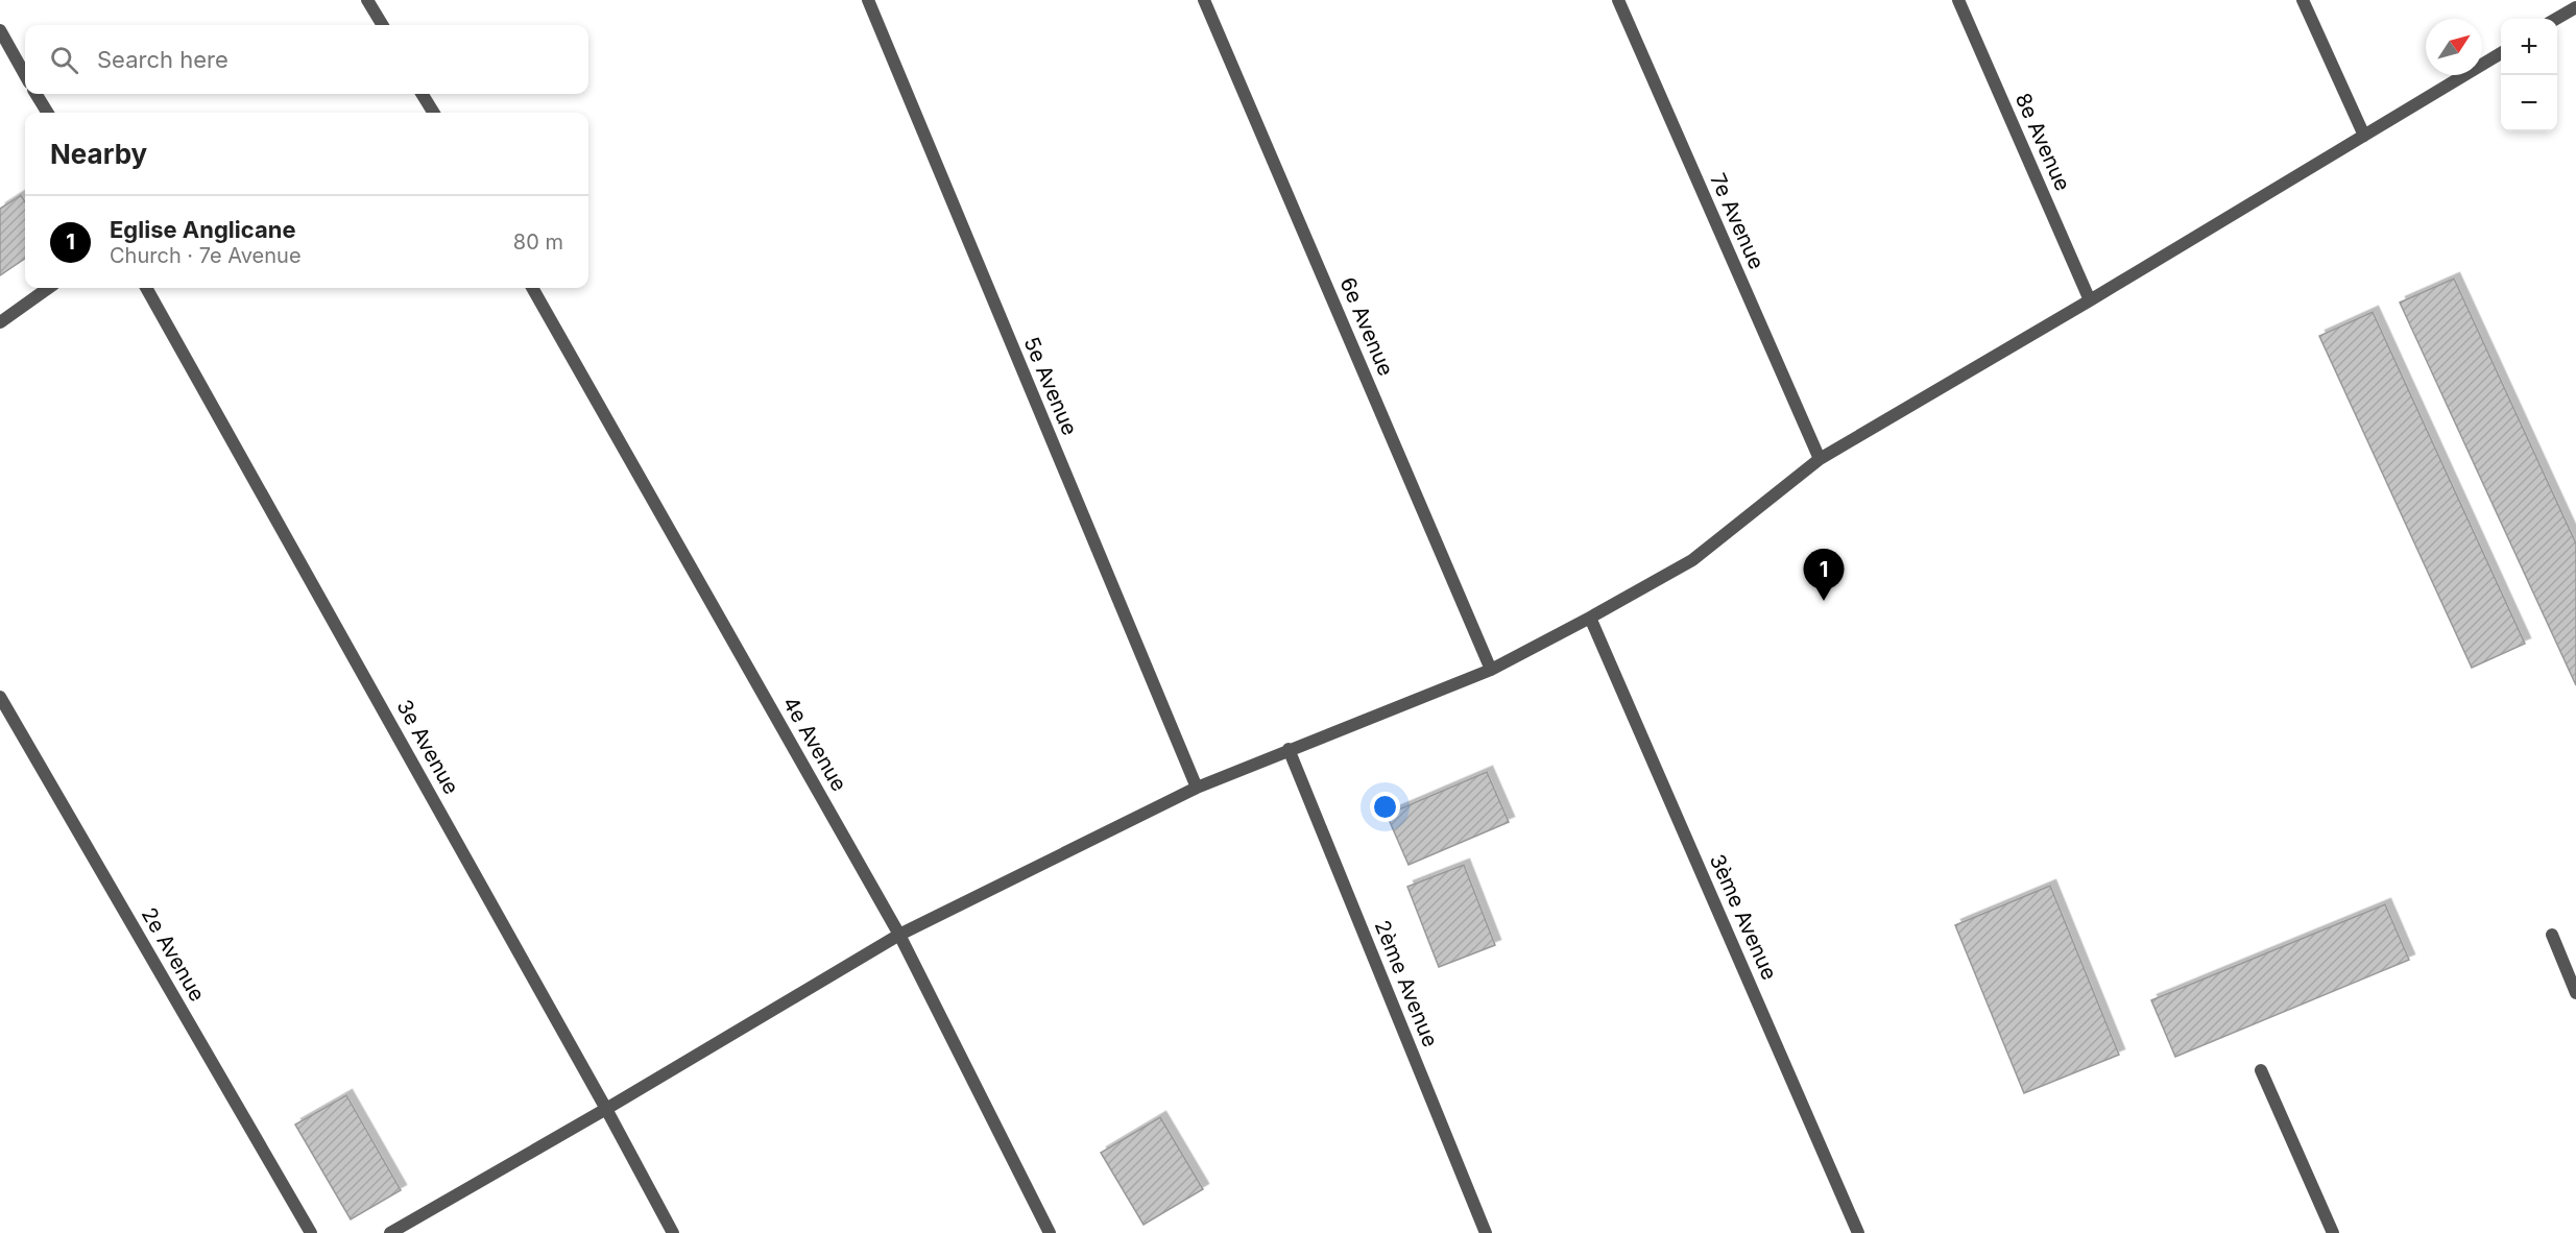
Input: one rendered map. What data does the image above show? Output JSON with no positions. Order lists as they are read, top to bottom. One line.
{"streets":{"street":["8e Avenue","7e Avenue","6e Avenue","5e Avenue","4e Avenue","3e Avenue","3ème Avenue","2e Avenue","2ème Avenue"]},"north":"top right","page":{"map_buttons":["+","−"],"search":"Search here","heading":"Nearby","list":[{"mark":"1","name":"Eglise Anglicane","note":"Church · 7e Avenue","value":"80 m"}],"pins":"1"}}
